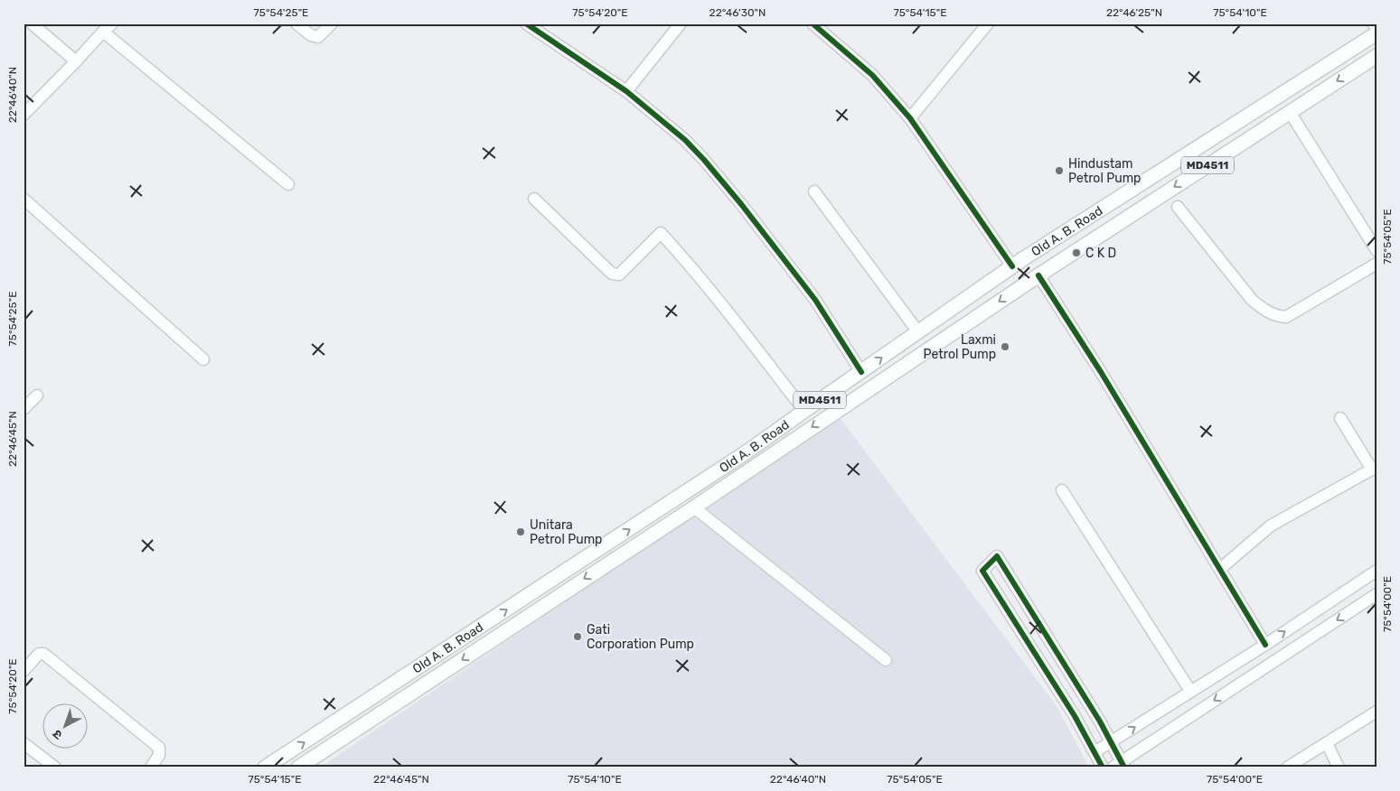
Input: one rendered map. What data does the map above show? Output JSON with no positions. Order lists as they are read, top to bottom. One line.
{"streets":{"main road":["MD4511","Old A. B. Road"]},"places":["Hindustam Petrol Pump","C K D","Laxmi Petrol Pump","Unitara Petrol Pump","Gati Corporation Pump"],"north":"bottom left","coordinates":["75°54'25\"E","75°54'20\"E","22°46'30\"N","75°54'15\"E","22°46'25\"N","75°54'10\"E","22°46'40\"N","75°54'05\"E","22°46'45\"N","75°54'00\"E"]}
